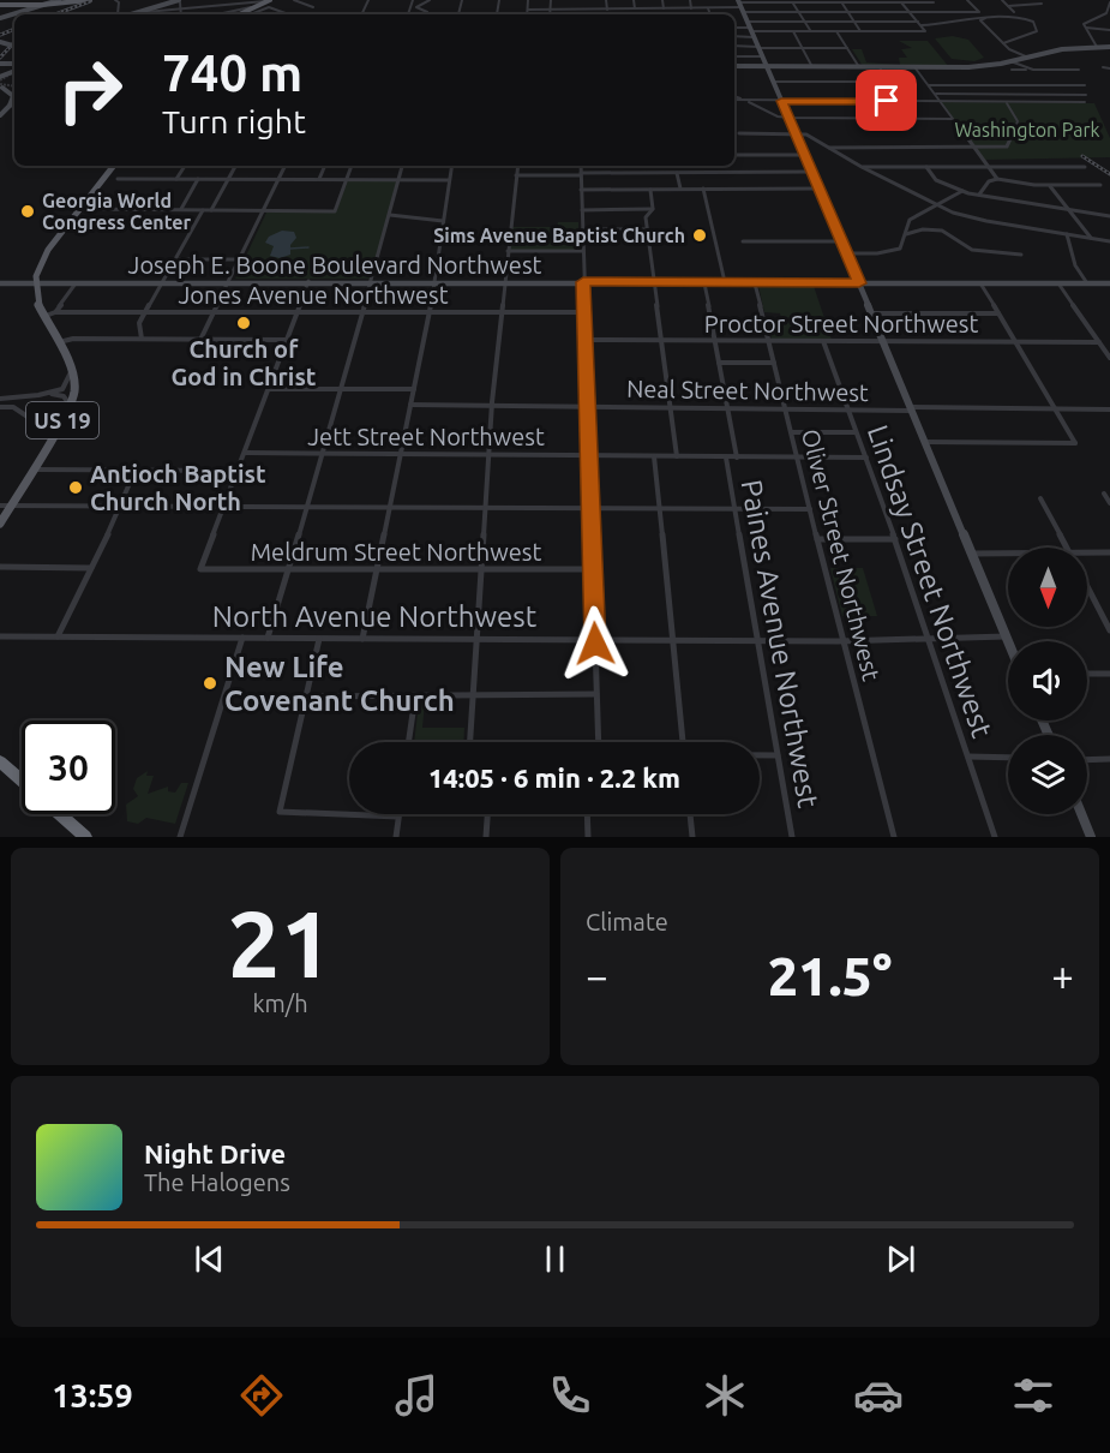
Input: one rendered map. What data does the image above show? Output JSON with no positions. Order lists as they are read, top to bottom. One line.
{"streets":{"main road":["Joseph E. Boone Boulevard Northwest","US 19"],"street":["Jones Avenue Northwest","Proctor Street Northwest","Neal Street Northwest","Jett Street Northwest","Meldrum Street Northwest","Oliver Street Northwest","Lindsay Street Northwest","North Avenue Northwest","Paines Avenue Northwest"]},"crossings":[["Joseph E. Boone Boulevard Northwest","US 19"],["Joseph E. Boone Boulevard Northwest","Oliver Street Northwest"],["Joseph E. Boone Boulevard Northwest","Paines Avenue Northwest"],["Jones Avenue Northwest","US 19"],["Proctor Street Northwest","Oliver Street Northwest"],["Proctor Street Northwest","Lindsay Street Northwest"],["Proctor Street Northwest","Paines Avenue Northwest"],["Neal Street Northwest","Oliver Street Northwest"],["Neal Street Northwest","Lindsay Street Northwest"],["Neal Street Northwest","Paines Avenue Northwest"],["Jett Street Northwest","Oliver Street Northwest"],["Jett Street Northwest","Lindsay Street Northwest"],["Jett Street Northwest","Paines Avenue Northwest"],["Oliver Street Northwest","North Avenue Northwest"],["Lindsay Street Northwest","North Avenue Northwest"],["North Avenue Northwest","Paines Avenue Northwest"]],"parks":["Washington Park"],"places":["Georgia World Congress Center","Sims Avenue Baptist Church","Church of God in Christ","Antioch Baptist Church North","New Life Covenant Church"],"north":"bottom","page":{"turn":["740 m","Turn right"],"limit":"30","trip":"14:05 · 6 min · 2.2 km","tile":[["21","km/h"],"Climate"],"heat":["−","21.5°","+"],"song":["Night Drive","The Halogens"],"tabs":"13:59"}}
